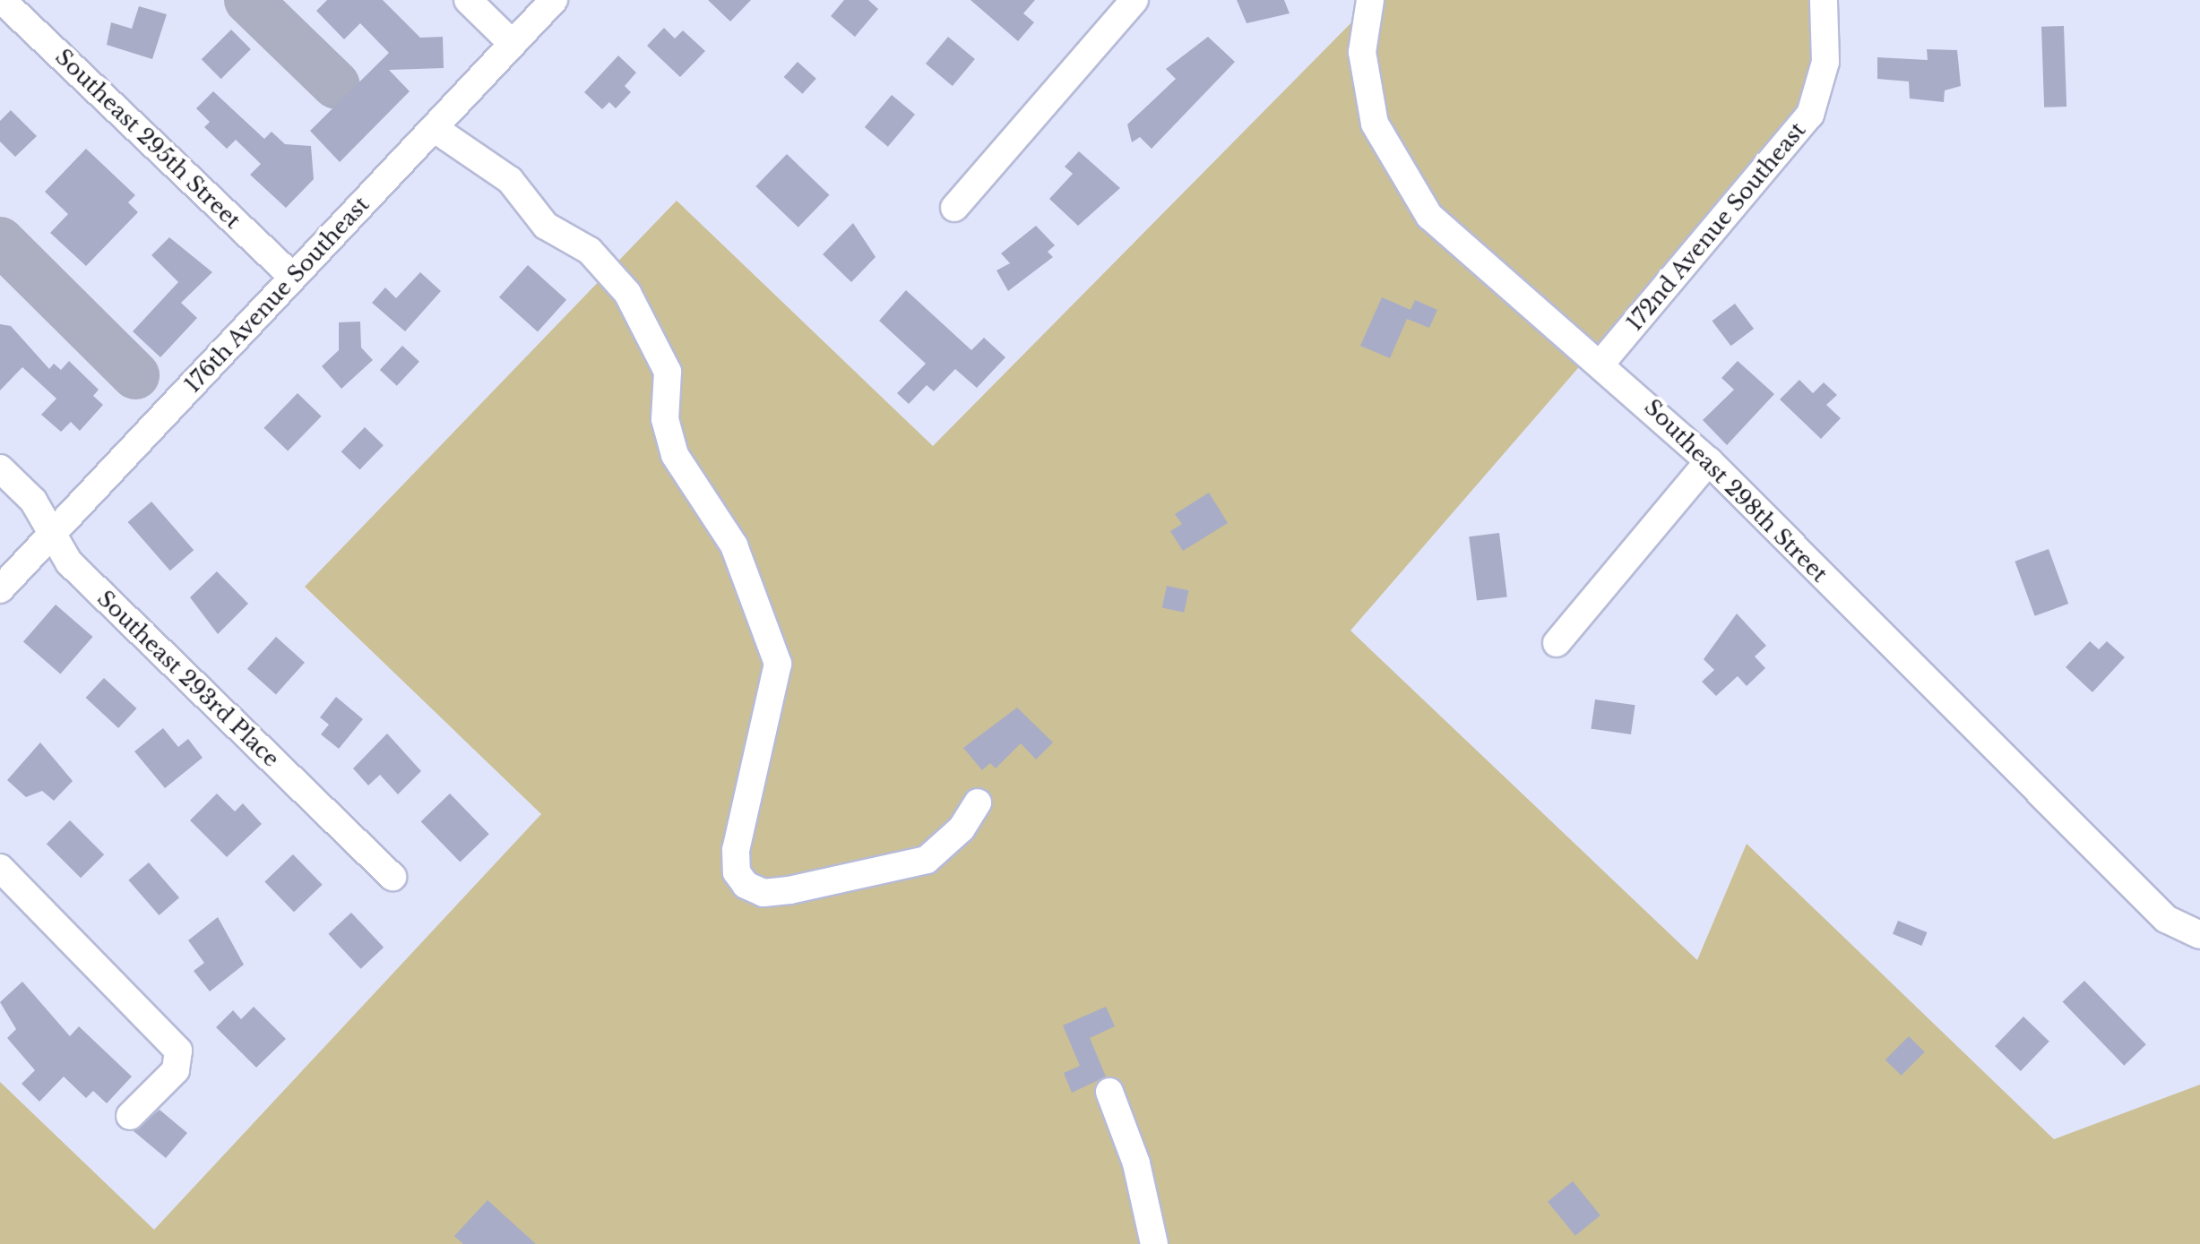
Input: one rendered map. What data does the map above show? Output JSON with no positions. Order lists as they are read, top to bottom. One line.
{"streets":{"street":["Southeast 295th Street","172nd Avenue Southeast","176th Avenue Southeast","Southeast 298th Street","Southeast 293rd Place"]},"crossings":[["Southeast 295th Street","176th Avenue Southeast"],["172nd Avenue Southeast","Southeast 298th Street"],["176th Avenue Southeast","Southeast 293rd Place"]]}
